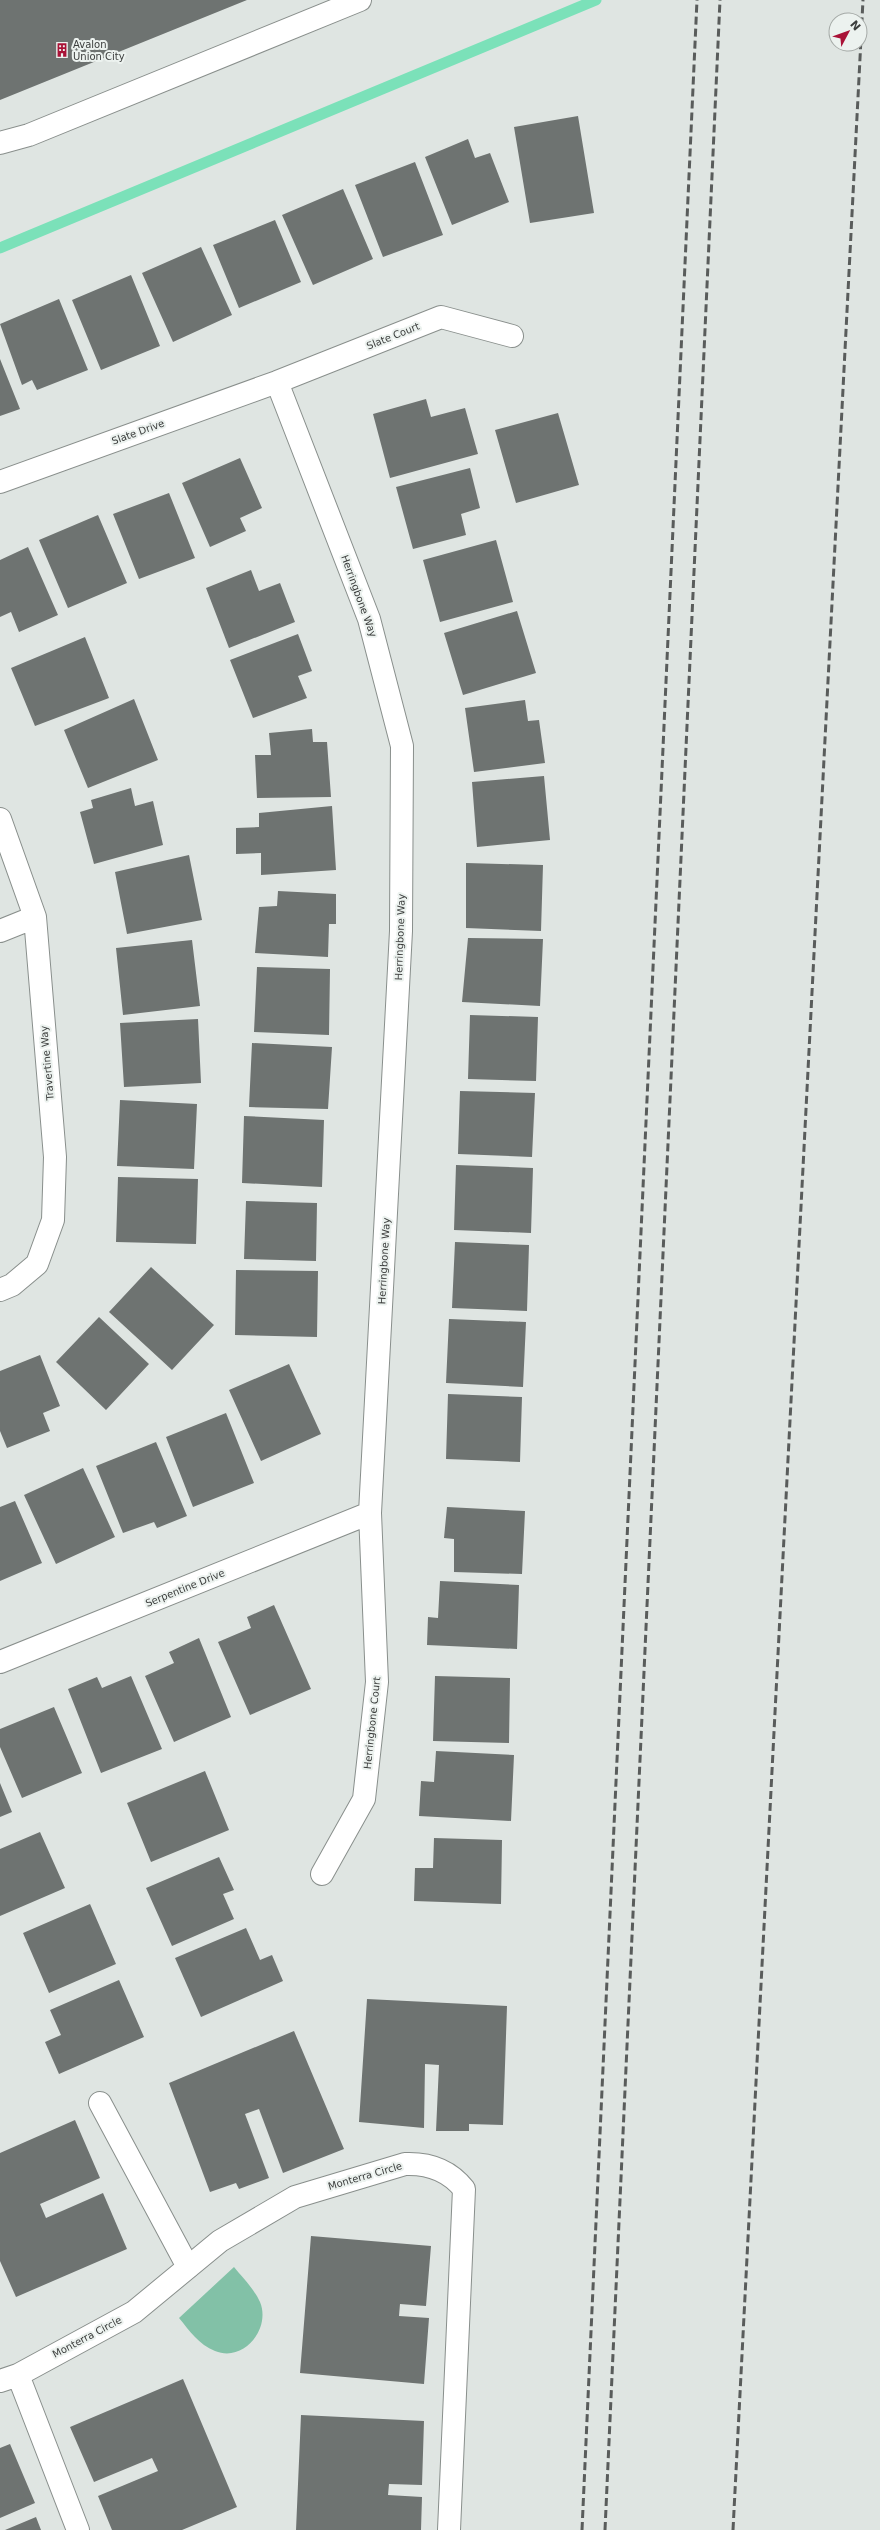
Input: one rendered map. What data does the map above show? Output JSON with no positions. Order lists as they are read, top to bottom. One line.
{"streets":{"street":["Slate Court","Slate Drive","Herringbone Way","Travertine Way","Serpentine Drive","Herringbone Court","Monterra Circle"]},"crossings":[["Slate Court","Slate Drive"],["Slate Court","Herringbone Way"],["Slate Drive","Herringbone Way"],["Herringbone Way","Serpentine Drive"],["Herringbone Way","Herringbone Court"],["Serpentine Drive","Herringbone Court"]],"places":{"building":["Avalon Union City"]},"north":"top right"}
